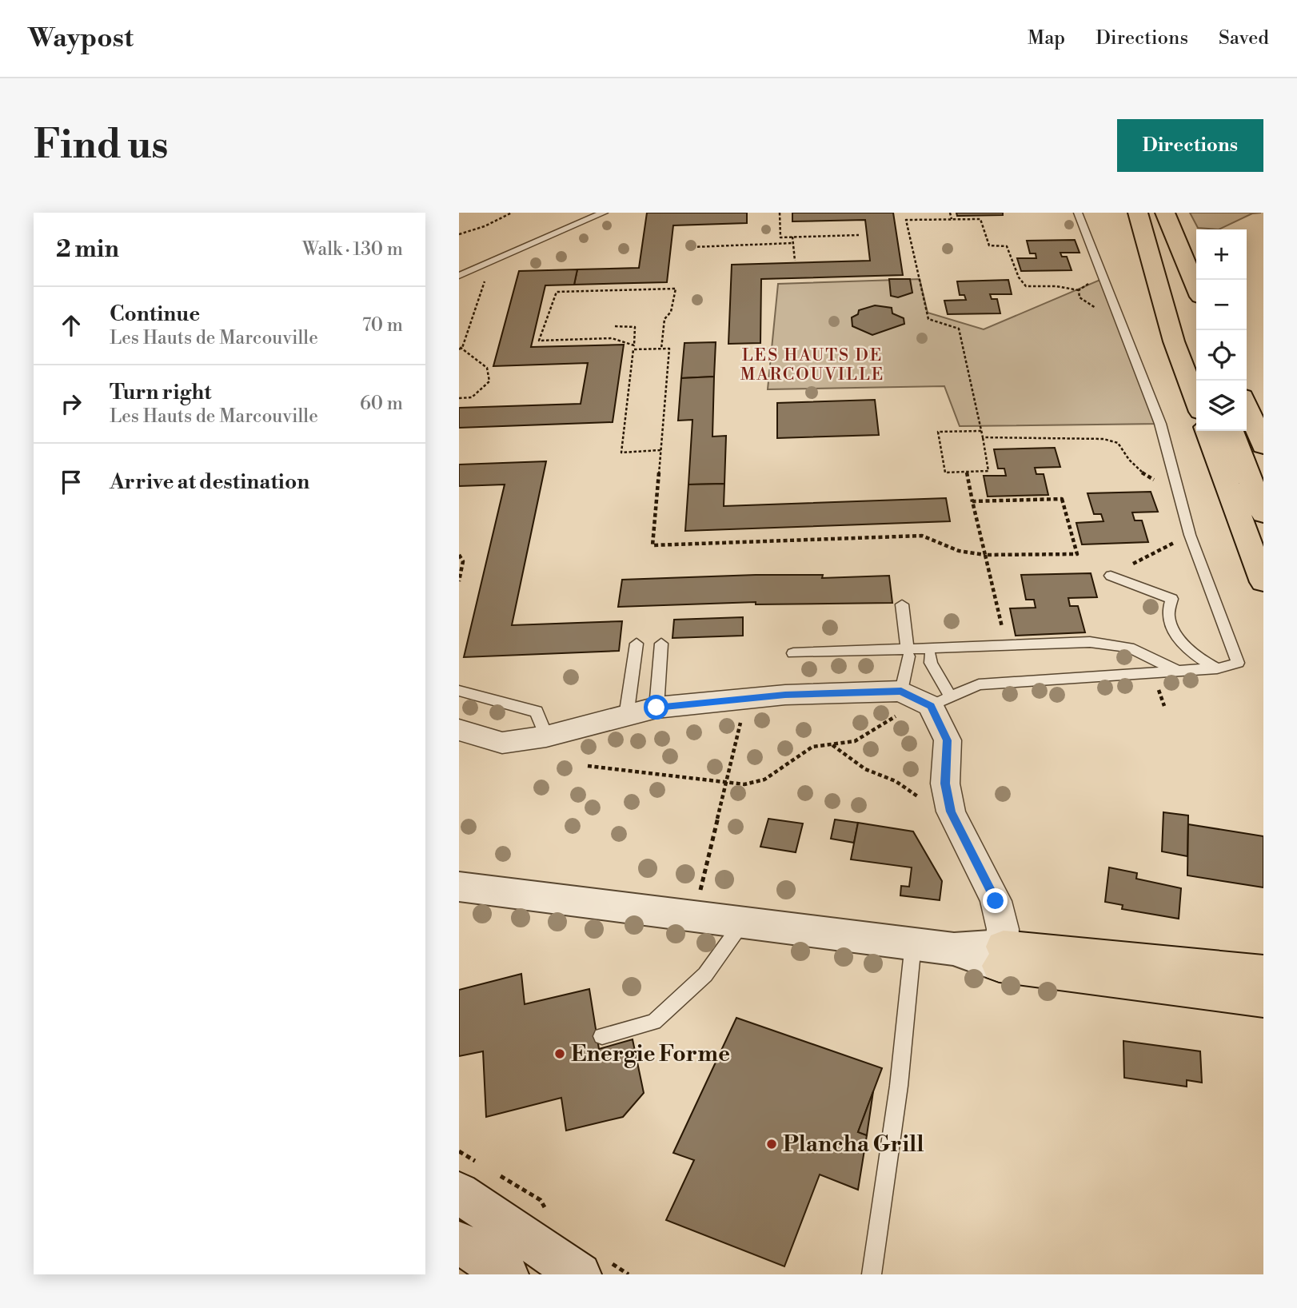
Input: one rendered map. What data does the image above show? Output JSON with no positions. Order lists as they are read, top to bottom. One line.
{"districts":["LES HAUTS DE MARCOUVILLE"],"places":["Energie Forme","Plancha Grill"],"page":{"header":"Waypost","nav":["Map","Directions","Saved"],"buttons":"Directions","title":"Find us","heading":["2 min","Walk · 130 m"],"map_buttons":["+","−"],"list":[["Continue","Les Hauts de Marcouville","70 m"],["Turn right","Les Hauts de Marcouville","60 m"],"Arrive at destination"]}}
